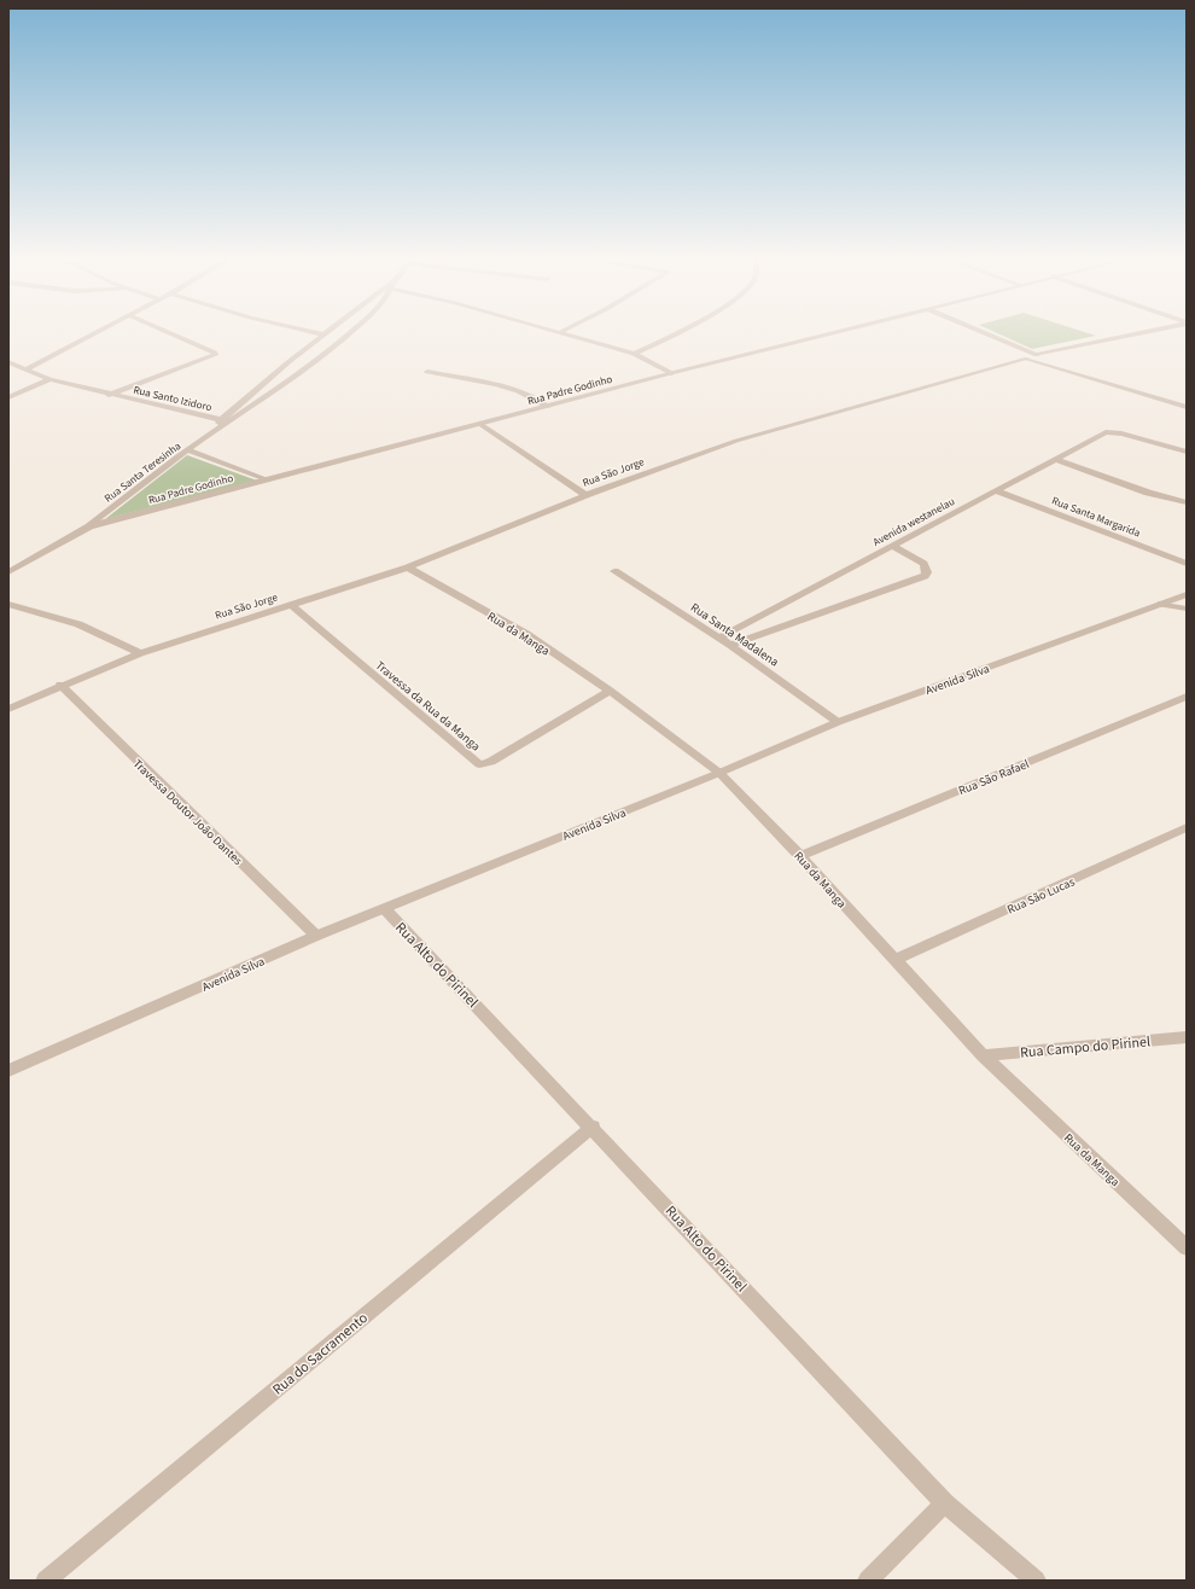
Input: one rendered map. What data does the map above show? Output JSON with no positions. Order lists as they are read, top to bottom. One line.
{"streets":{"street":["Rua Padre Godinho","Rua Santo Izidoro","Rua Santa Teresinha","Rua São Jorge","Rua Santa Margarida","Avenida westanelau","Rua da Manga","Rua Santa Madalena","Avenida Silva","Travessa da Rua da Manga","Rua São Rafael","Travessa Doutor João Dantes","Rua São Lucas","Rua Alto do Pirinel","Rua Campo do Pirinel","Rua do Sacramento"]},"crossings":[["Rua Padre Godinho","Rua Santa Teresinha"],["Rua Santo Izidoro","Rua Santa Teresinha"],["Rua São Jorge","Rua da Manga"],["Rua São Jorge","Travessa da Rua da Manga"],["Rua São Jorge","Travessa Doutor João Dantes"],["Rua Santa Margarida","Avenida westanelau"],["Avenida westanelau","Rua Santa Madalena"],["Rua da Manga","Avenida Silva"],["Rua da Manga","Travessa da Rua da Manga"],["Rua da Manga","Rua São Rafael"],["Rua da Manga","Rua São Lucas"],["Rua da Manga","Rua Campo do Pirinel"],["Rua Santa Madalena","Avenida Silva"],["Avenida Silva","Travessa Doutor João Dantes"],["Avenida Silva","Rua Alto do Pirinel"],["Rua Alto do Pirinel","Rua do Sacramento"]]}
